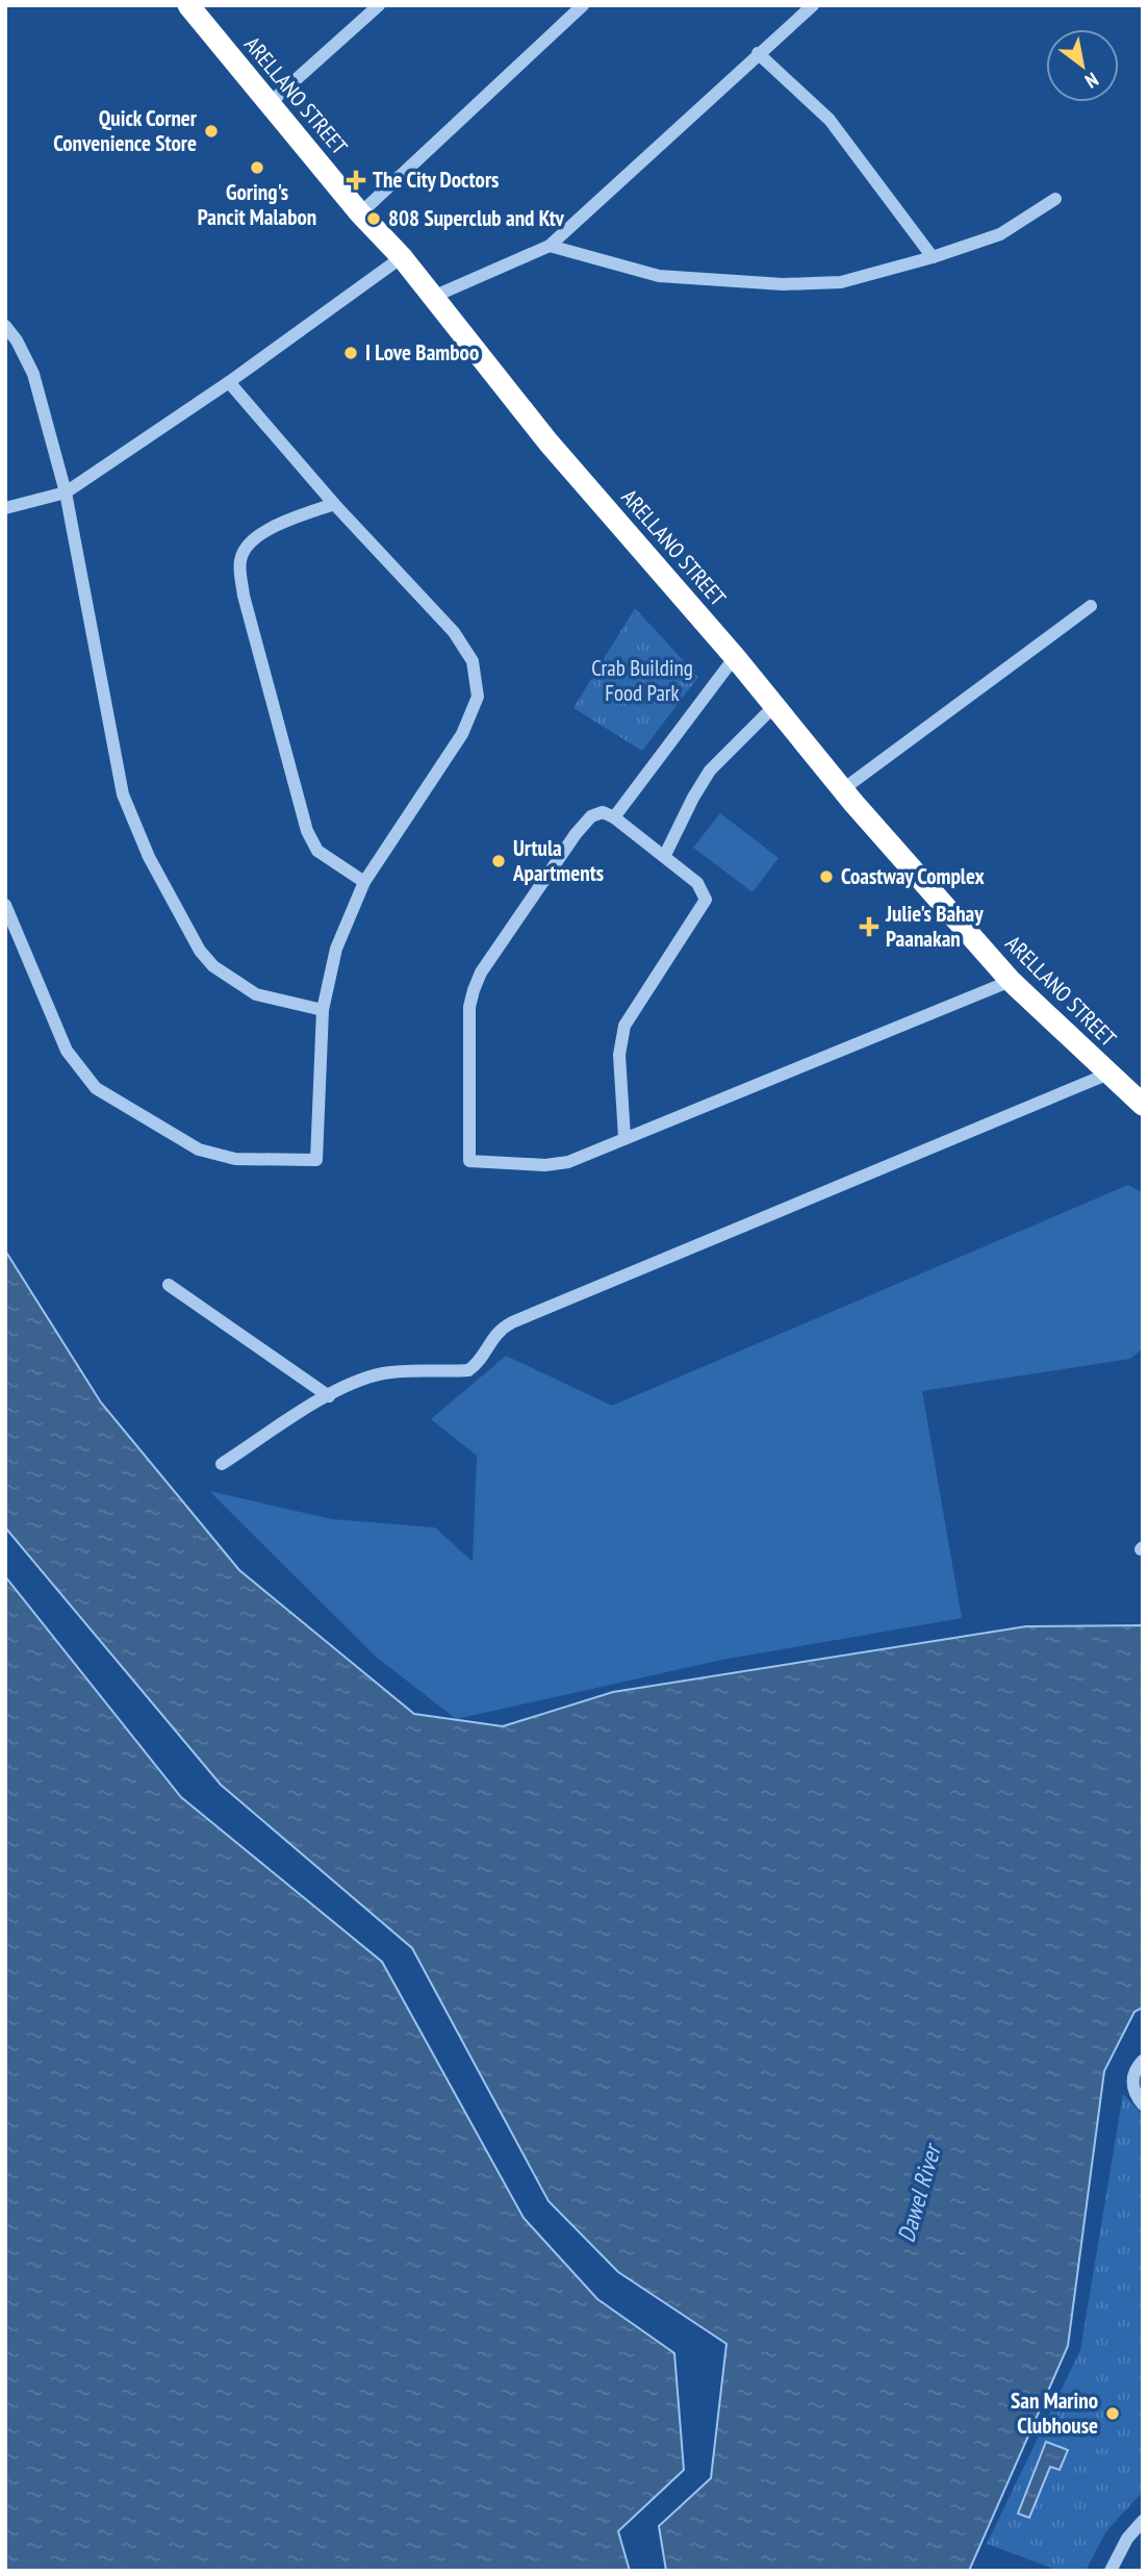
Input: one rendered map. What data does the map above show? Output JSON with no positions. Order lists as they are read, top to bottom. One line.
{"streets":{"highway":["ARELLANO STREET"]},"water":["Dawel River"],"parks":["Crab Building Food Park"],"places":{"other":["Quick Corner Convenience Store","Goring's Pancit Malabon","808 Superclub and Ktv","I Love Bamboo","Urtula Apartments","Coastway Complex","San Marino Clubhouse"],"health":["The City Doctors","Julie's Bahay Paanakan"]},"north":"bottom right"}
